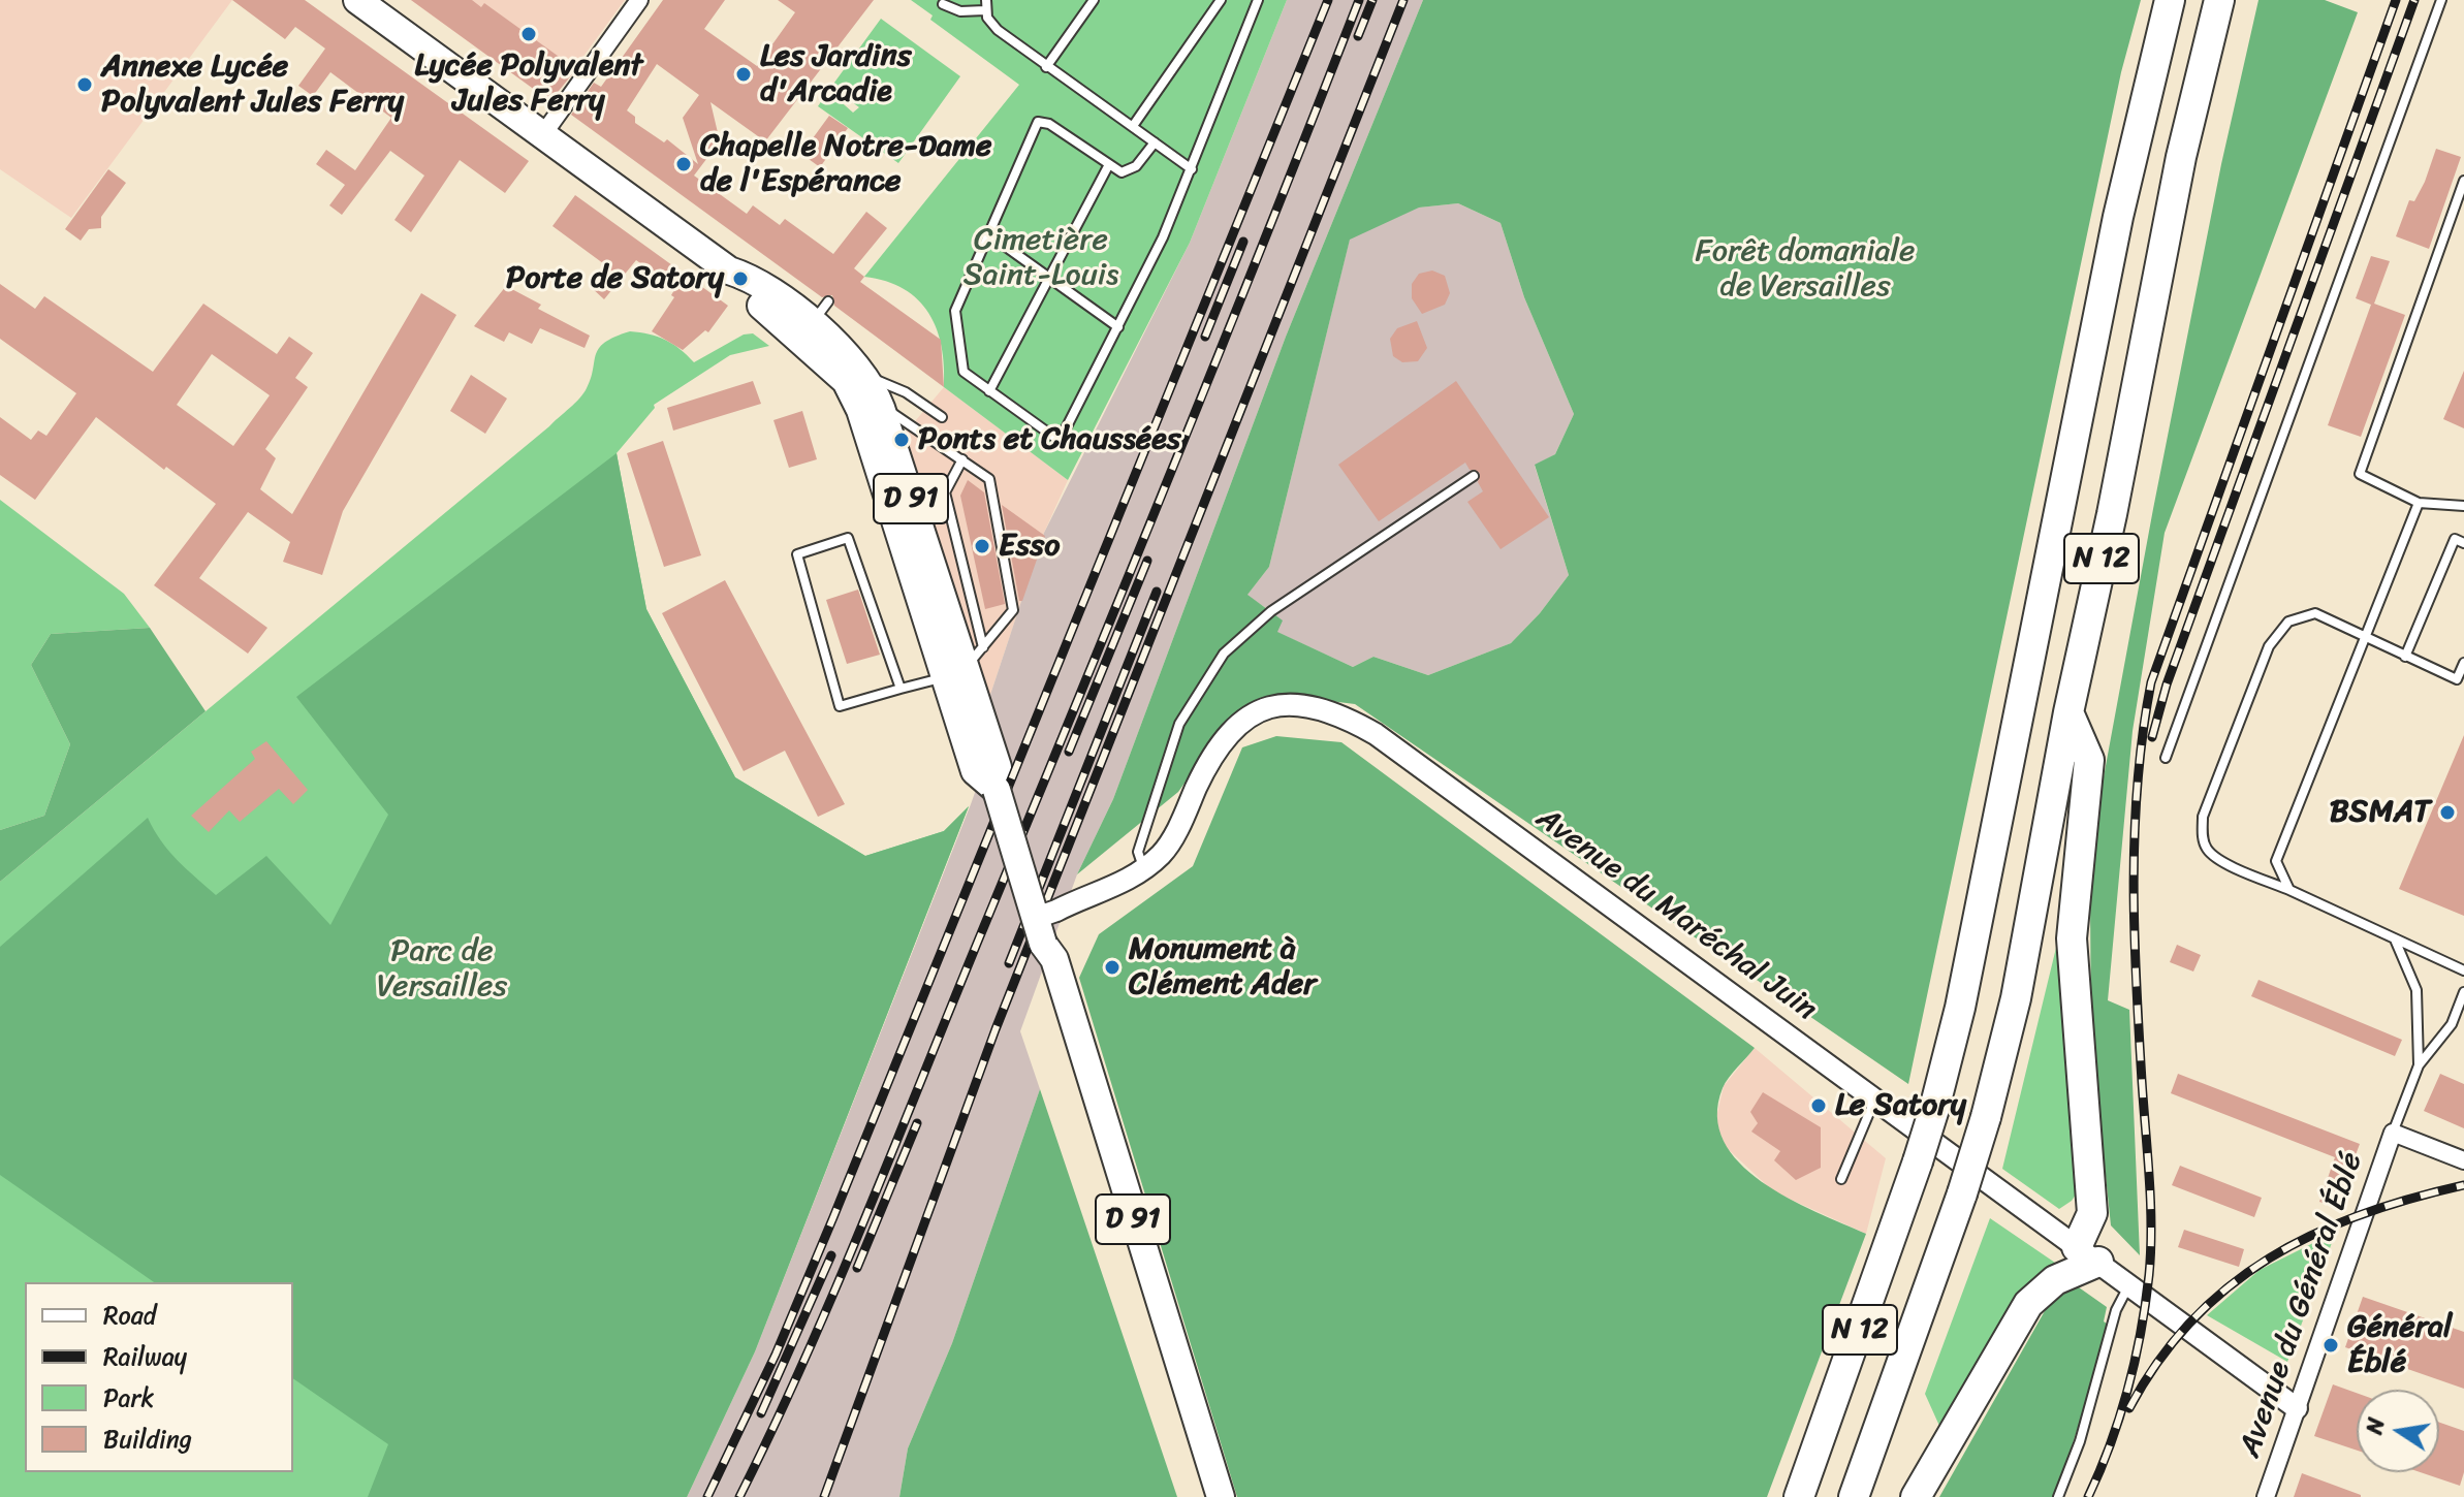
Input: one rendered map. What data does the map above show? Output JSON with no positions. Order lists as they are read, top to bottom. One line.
{"streets":{"highway":["N 12"],"main road":["D 91"],"street":["Avenue du Maréchal Juin","Avenue du Général Éblé"]},"crossings":[["D 91","Avenue du Maréchal Juin"],["Avenue du Maréchal Juin","Avenue du Général Éblé"]],"parks":["Cimetière Saint-Louis","Forêt domaniale de Versailles","Parc de Versailles"],"places":["Lycée Polyvalent Jules Ferry","Les Jardins d'Arcadie","Annexe Lycée Polyvalent Jules Ferry","Chapelle Notre-Dame de l'Espérance","Porte de Satory","Ponts et Chaussées","Esso","BSMAT","Monument à Clément Ader","Le Satory","Général Éblé"],"legend":["Road","Railway","Park","Building"],"north":"left"}
